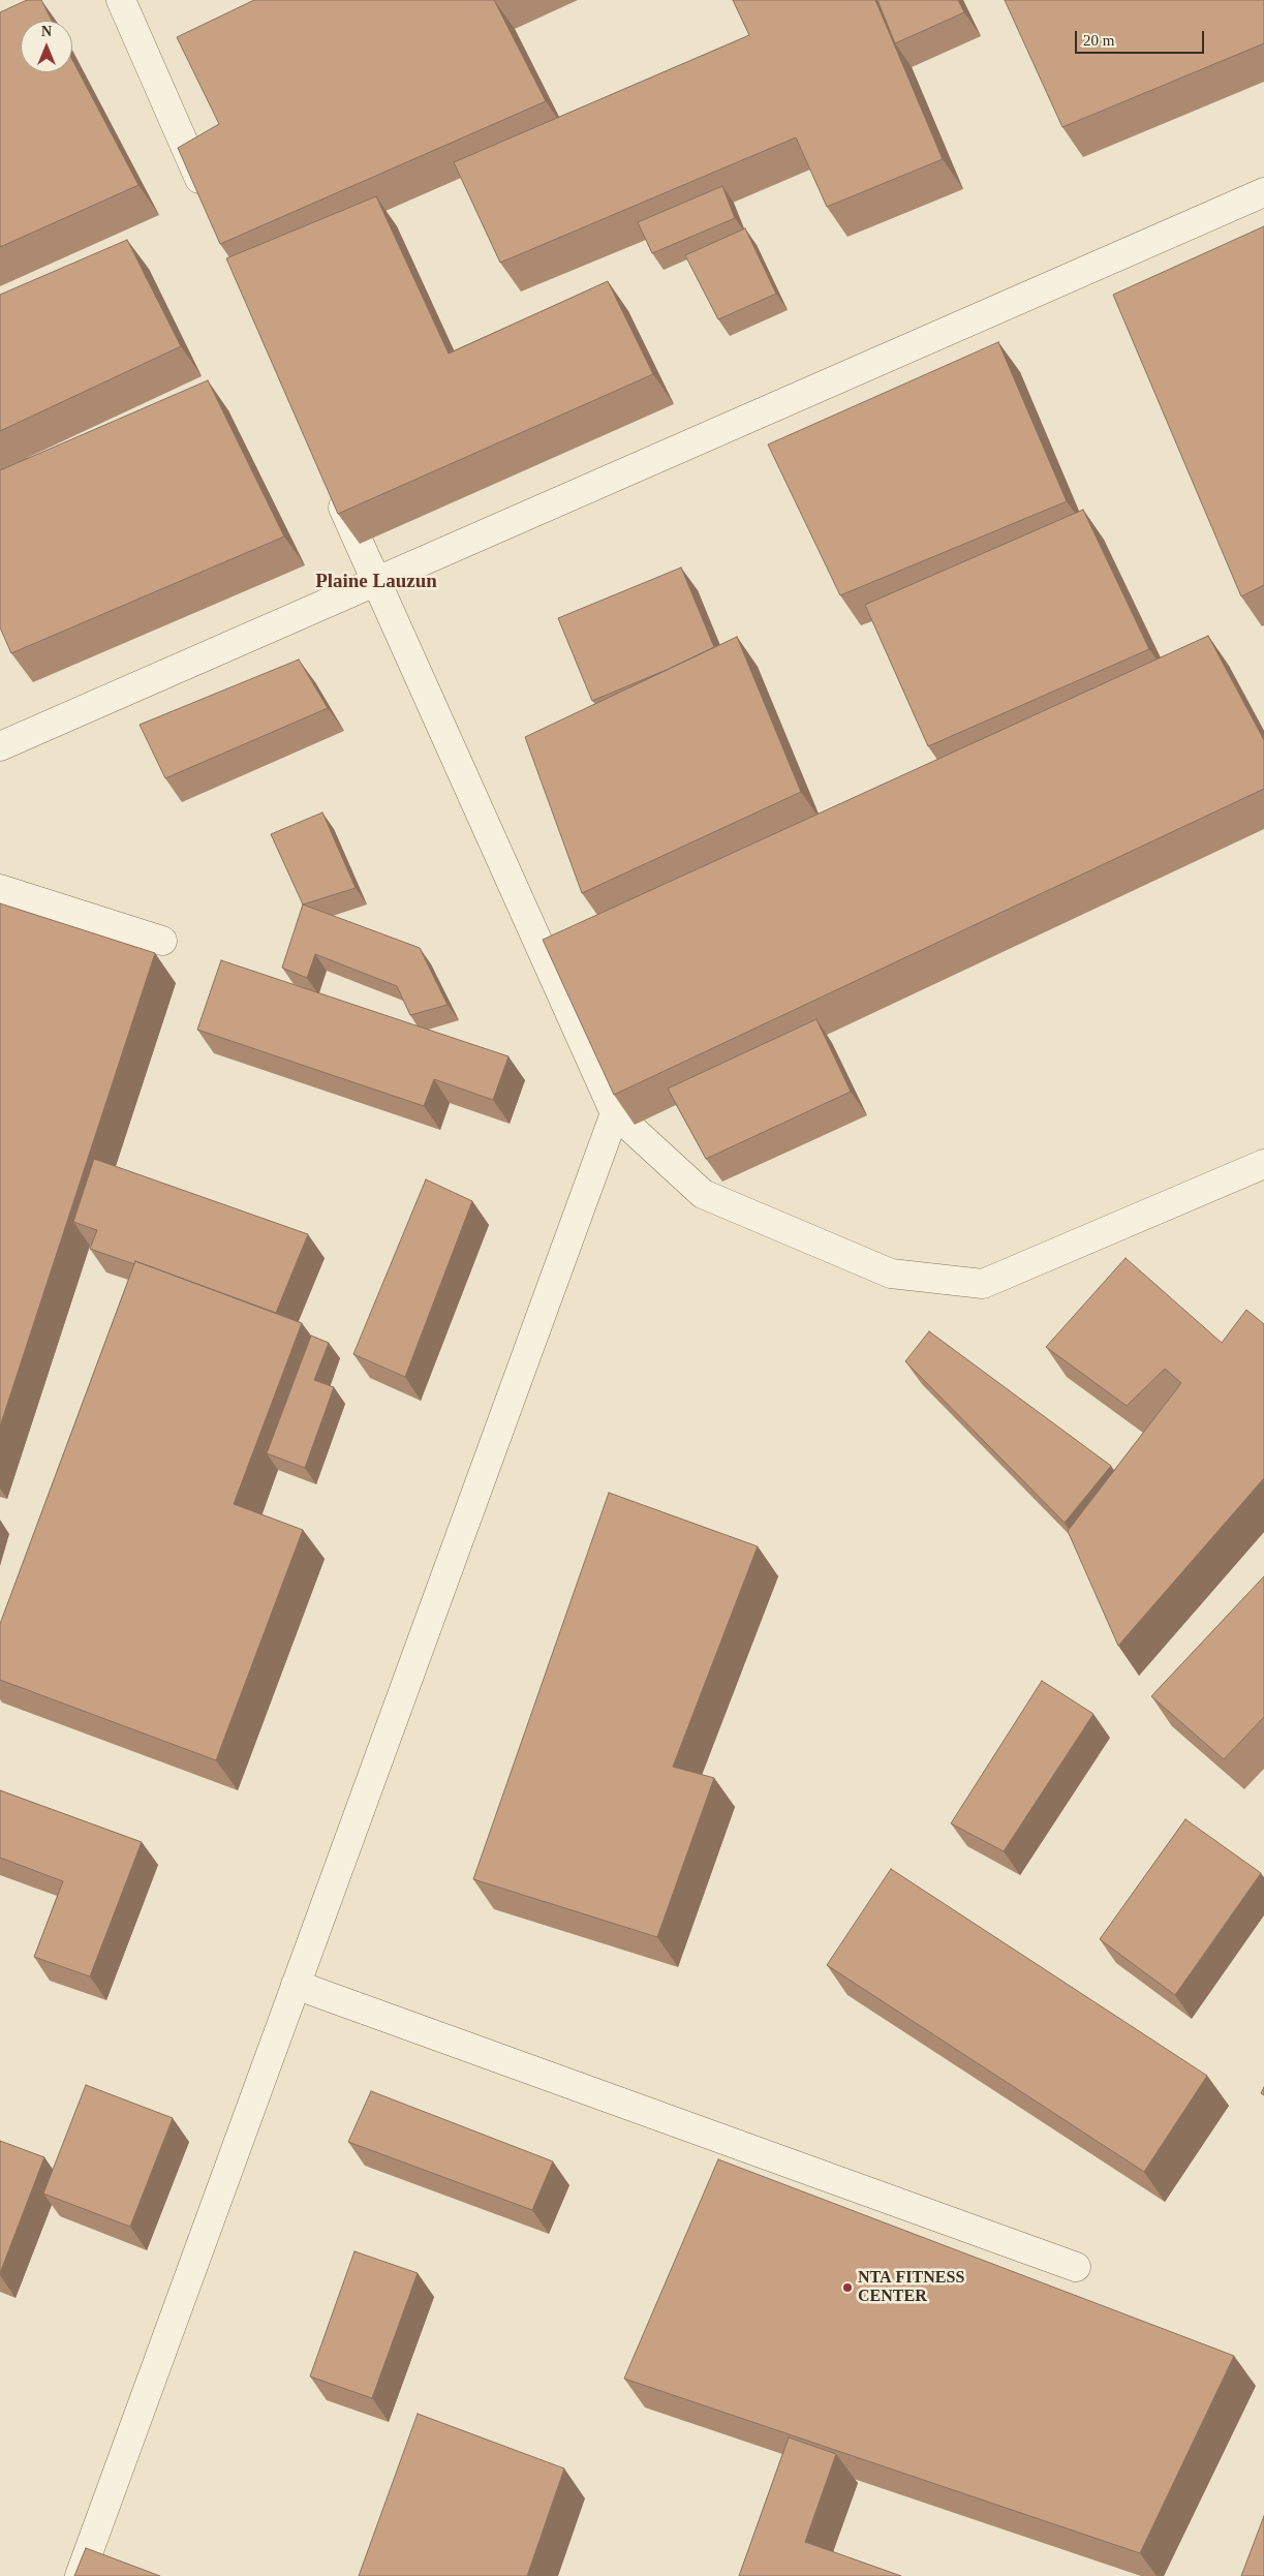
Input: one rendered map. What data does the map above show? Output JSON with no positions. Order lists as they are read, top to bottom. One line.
{"districts":["Plaine Lauzun"],"places":["NTA FITNESS CENTER"],"scale_bar":"20 m","north":"top"}
